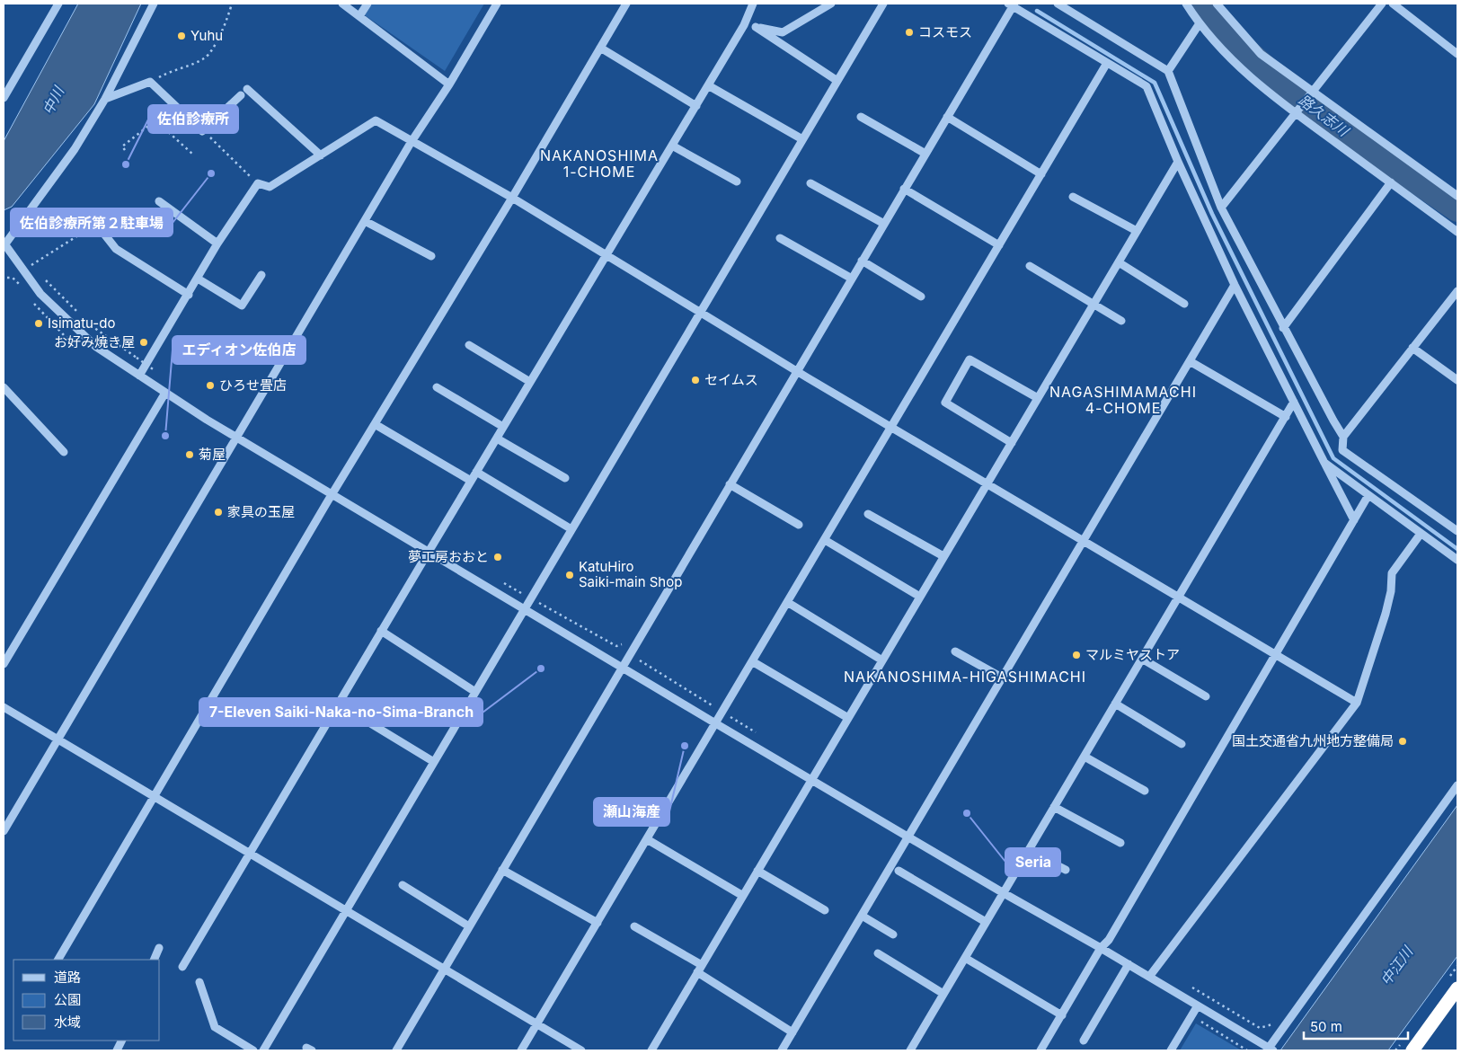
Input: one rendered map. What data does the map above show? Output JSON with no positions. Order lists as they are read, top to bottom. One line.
{"districts":["NAKANOSHIMA 1-CHOME","NAGASHIMAMACHI 4-CHOME","NAKANOSHIMA-HIGASHIMACHI"],"water":["中川","路久志川","中江川"],"places":["コスモス","Yuhu","佐伯診療所","佐伯診療所第２駐車場","Isimatu-do","お好み焼き屋","セイムス","ひろせ畳店","エディオン佐伯店","菊屋","家具の玉屋","夢工房おおと","KatuHiro Saiki-main Shop","マルミヤストア","7-Eleven Saiki-Naka-no-Sima-Branch","国土交通省九州地方整備局","瀬山海産","Seria"],"legend":["道路","公園","水域"],"scale_bar":"50 m"}
